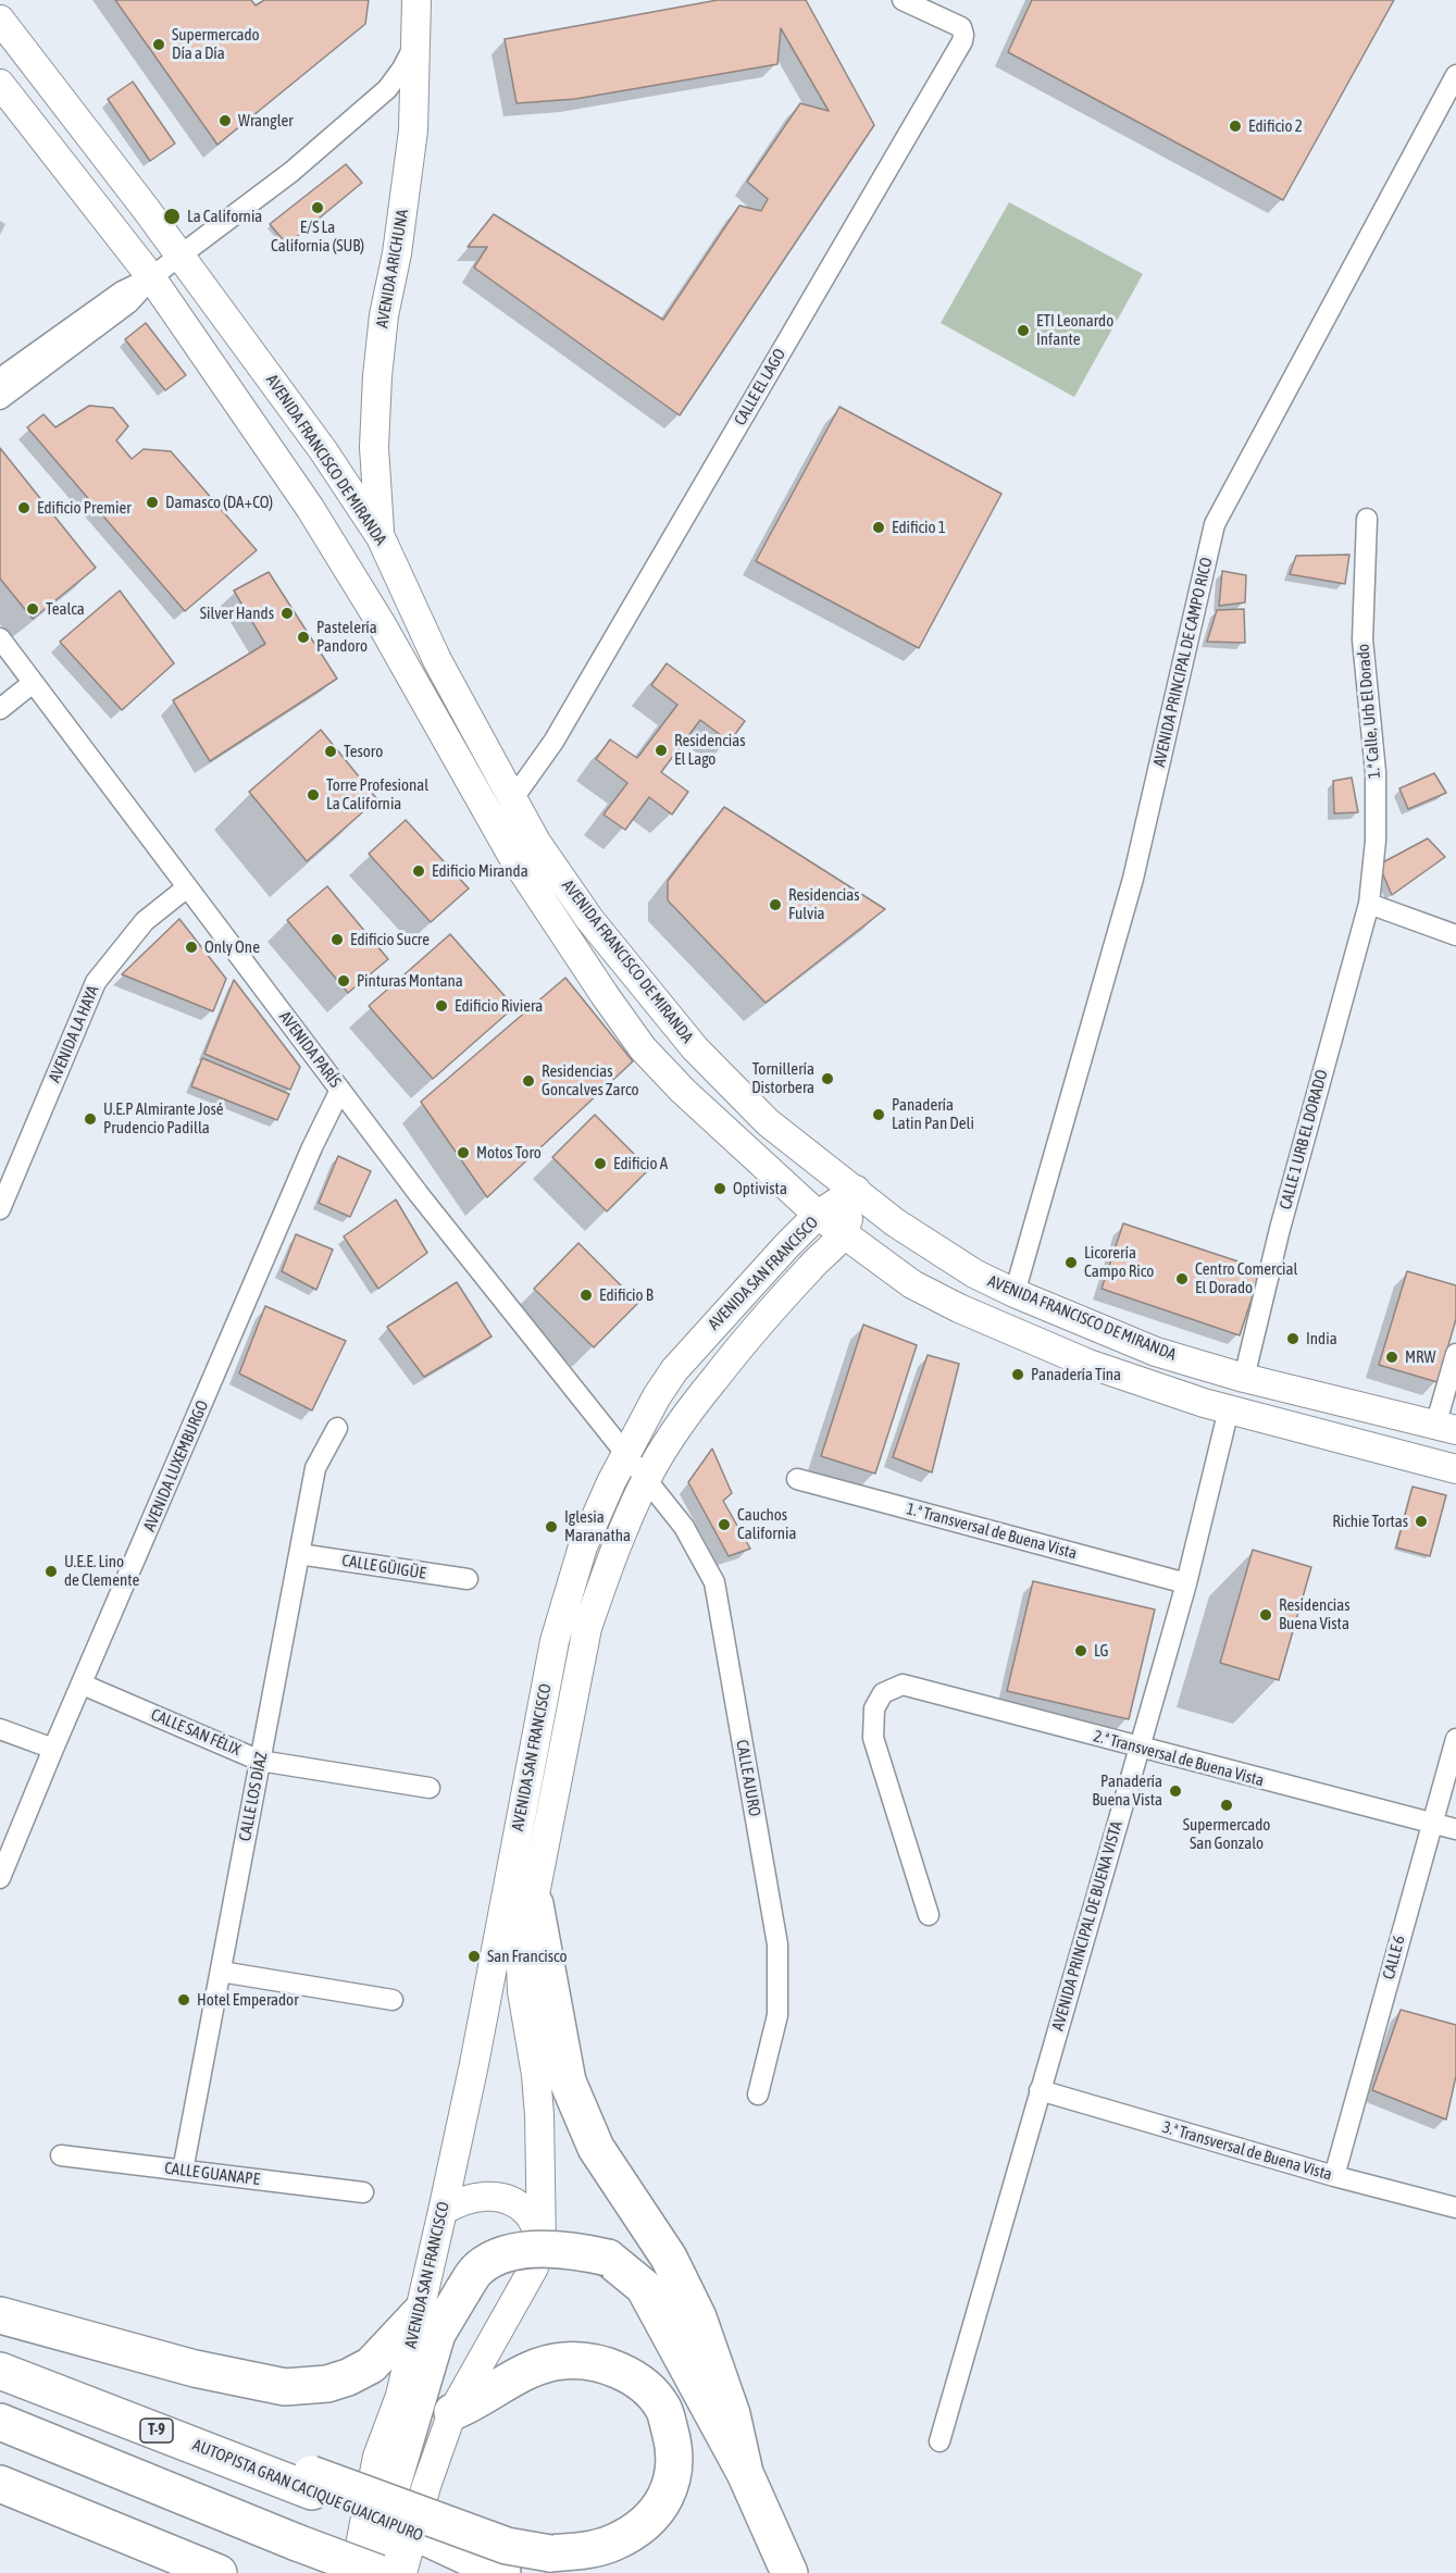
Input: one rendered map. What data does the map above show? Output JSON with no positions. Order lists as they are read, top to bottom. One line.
{"streets":{"highway":["T-9","AUTOPISTA GRAN CACIQUE GUAICAIPURO"],"main road":["AVENIDA ARICHUNA","AVENIDA FRANCISCO DE MIRANDA","AVENIDA SAN FRANCISCO"],"street":["CALLE EL LAGO","AVENIDA PRINCIPAL DE CAMPO RICO","1.ª Calle, Urb El Dorado","AVENIDA LA HAYA","AVENIDA PARÍS","CALLE 1 URB EL DORADO","AVENIDA LUXEMBURGO","1.ª Transversal de Buena Vista","CALLE GÜIGÜE","CALLE SAN FÉLIX","2.ª Transversal de Buena Vista","CALLE AJURO","CALLE LOS DÍAZ","AVENIDA PRINCIPAL DE BUENA VISTA","CALLE 6","3.ª Transversal de Buena Vista","CALLE GUANAPE"]},"crossings":[["AVENIDA ARICHUNA","AVENIDA FRANCISCO DE MIRANDA"],["CALLE EL LAGO","AVENIDA FRANCISCO DE MIRANDA"],["AVENIDA FRANCISCO DE MIRANDA","AVENIDA PRINCIPAL DE CAMPO RICO"],["AVENIDA FRANCISCO DE MIRANDA","CALLE 1 URB EL DORADO"],["AVENIDA FRANCISCO DE MIRANDA","AVENIDA SAN FRANCISCO"],["AVENIDA FRANCISCO DE MIRANDA","AVENIDA PRINCIPAL DE BUENA VISTA"],["1.ª Calle, Urb El Dorado","CALLE 1 URB EL DORADO"],["AVENIDA LA HAYA","AVENIDA PARÍS"],["AVENIDA PARÍS","AVENIDA SAN FRANCISCO"],["AVENIDA PARÍS","AVENIDA LUXEMBURGO"],["AVENIDA PARÍS","CALLE AJURO"],["AVENIDA SAN FRANCISCO","CALLE AJURO"],["AVENIDA LUXEMBURGO","CALLE SAN FÉLIX"],["1.ª Transversal de Buena Vista","AVENIDA PRINCIPAL DE BUENA VISTA"],["CALLE GÜIGÜE","CALLE LOS DÍAZ"],["CALLE SAN FÉLIX","CALLE LOS DÍAZ"],["2.ª Transversal de Buena Vista","AVENIDA PRINCIPAL DE BUENA VISTA"],["2.ª Transversal de Buena Vista","CALLE 6"],["CALLE LOS DÍAZ","CALLE GUANAPE"],["AVENIDA PRINCIPAL DE BUENA VISTA","3.ª Transversal de Buena Vista"],["CALLE 6","3.ª Transversal de Buena Vista"]],"places":["Supermercado Día a Día","Wrangler","Edificio 2","E/S La California (SUB)","La California","ETI Leonardo Infante","Damasco (DA+CO)","Edificio Premier","Edificio 1","Tealca","Silver Hands","Pastelería Pandoro","Residencias El Lago","Tesoro","Torre Profesional La California","Edificio Miranda","Residencias Fulvia","Edificio Sucre","Only One","Pinturas Montana","Edificio Riviera","Tornillería Distorbera","Residencias Goncalves Zarco","Panadería Latin Pan Deli","U.E.P Almirante José Prudencio Padilla","Motos Toro","Edificio A","Optivista","Licorería Campo Rico","Centro Comercial El Dorado","Edificio B","India","MRW","Panadería Tina","Richie Tortas","Cauchos California","Iglesia Maranatha","U.E.E. Lino de Clemente","Residencias Buena Vista","LG","Panadería Buena Vista","Supermercado San Gonzalo","San Francisco","Hotel Emperador"]}
